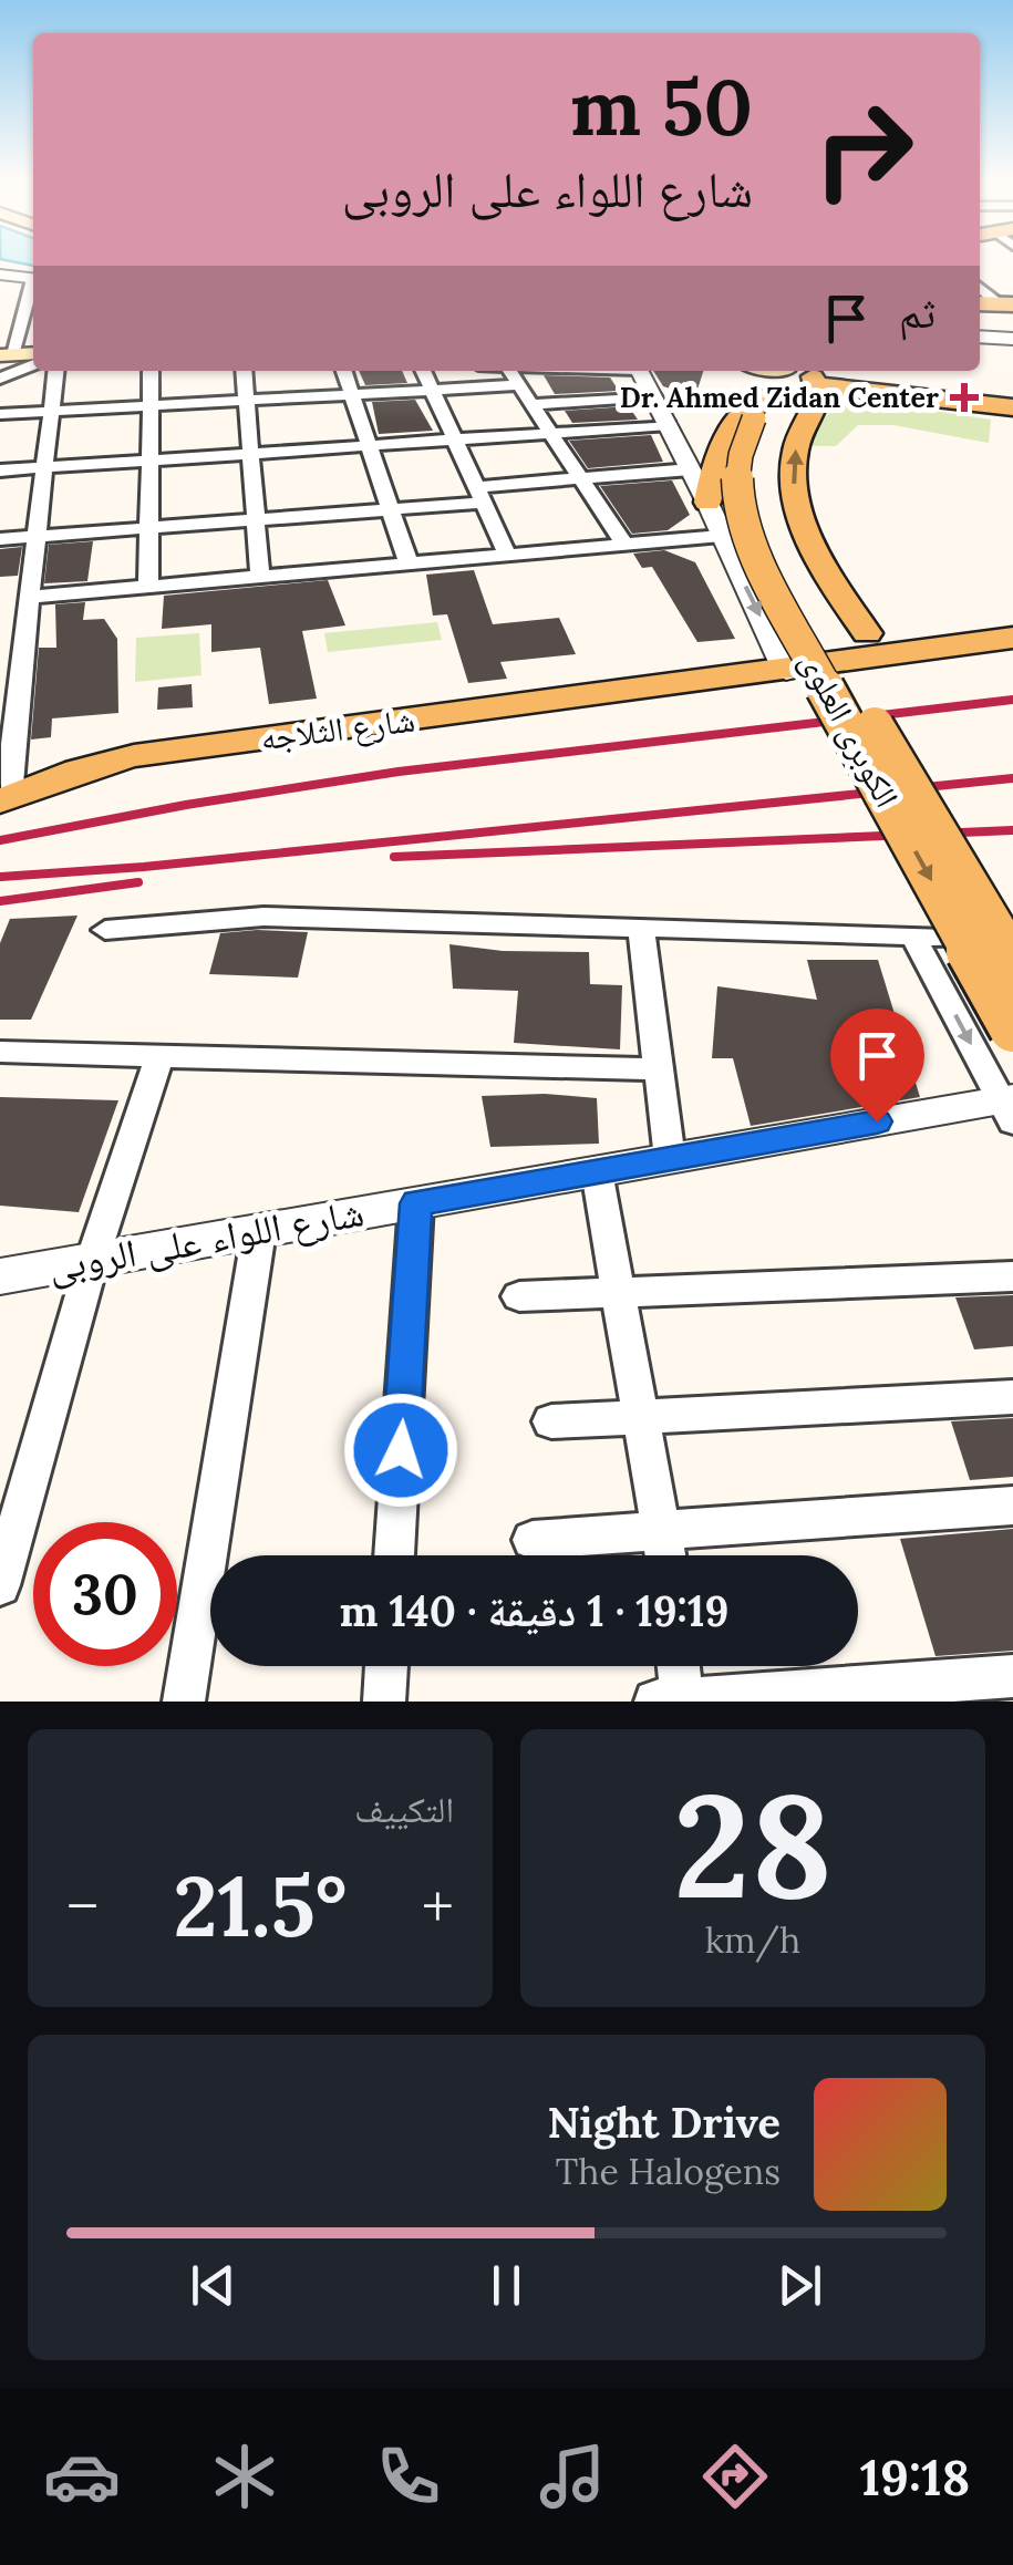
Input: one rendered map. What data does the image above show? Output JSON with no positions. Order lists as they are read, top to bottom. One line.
{"streets":{"main road":["شارع الثلاجه","الكوبرى العلوى"],"street":["شارع اللواء على الروبى"]},"places":{"health":["Dr. Ahmed Zidan Center"]},"page":{"turn":["50 m","شارع اللواء على الروبى"],"then":"ثم","limit":"30","trip":"19:19 · 1 دقيقة · 140 m","tile":[["28","km/h"],"التكييف"],"heat":["−","21.5°","+"],"song":["Night Drive","The Halogens"],"tabs":"19:18"}}
